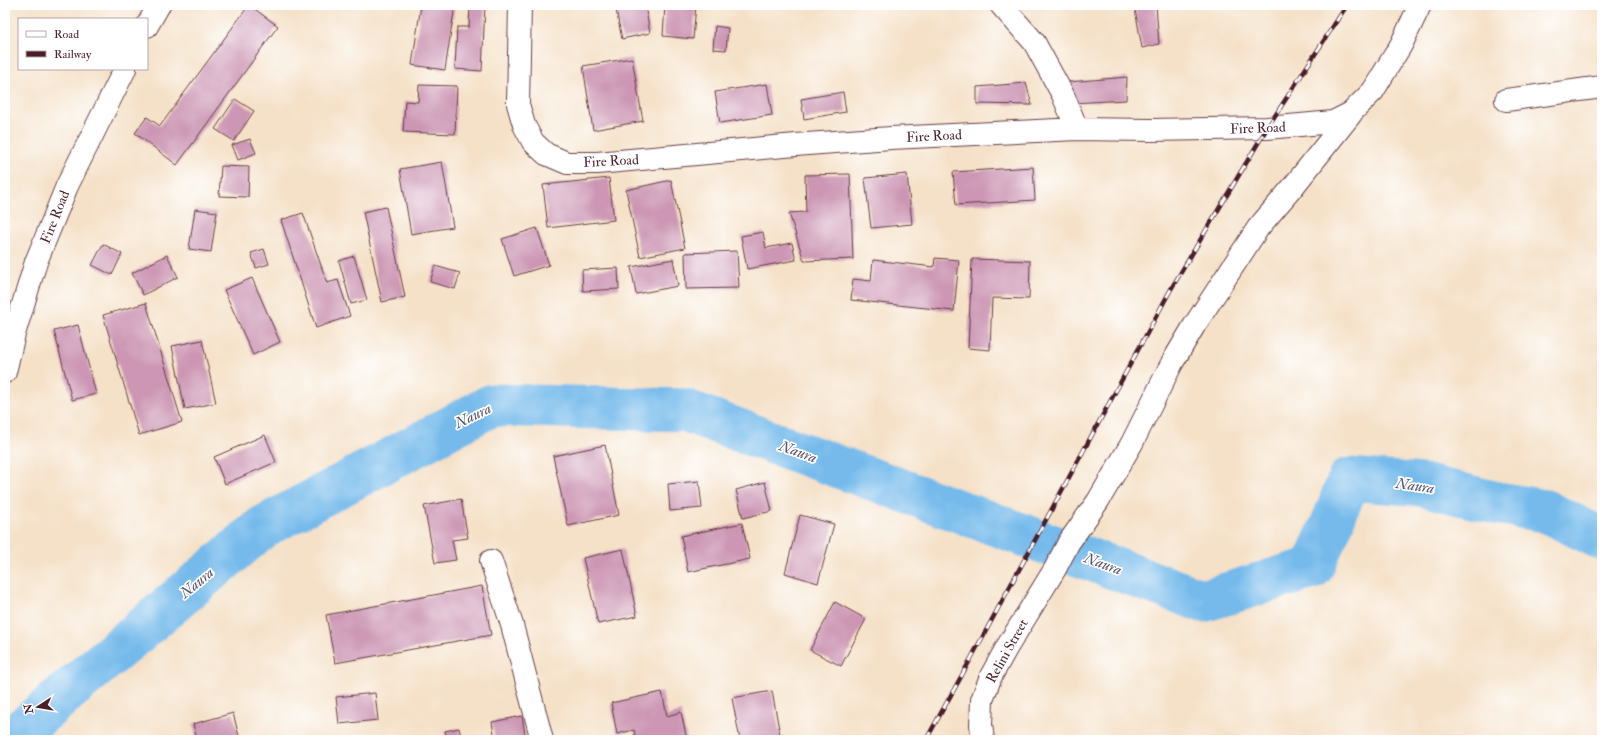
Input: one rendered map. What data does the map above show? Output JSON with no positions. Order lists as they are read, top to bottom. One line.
{"streets":{"street":["Fire Road","Relini Street"]},"crossings":[["Fire Road","Relini Street"]],"water":["Naura"],"legend":["Road","Railway"],"north":"left"}
